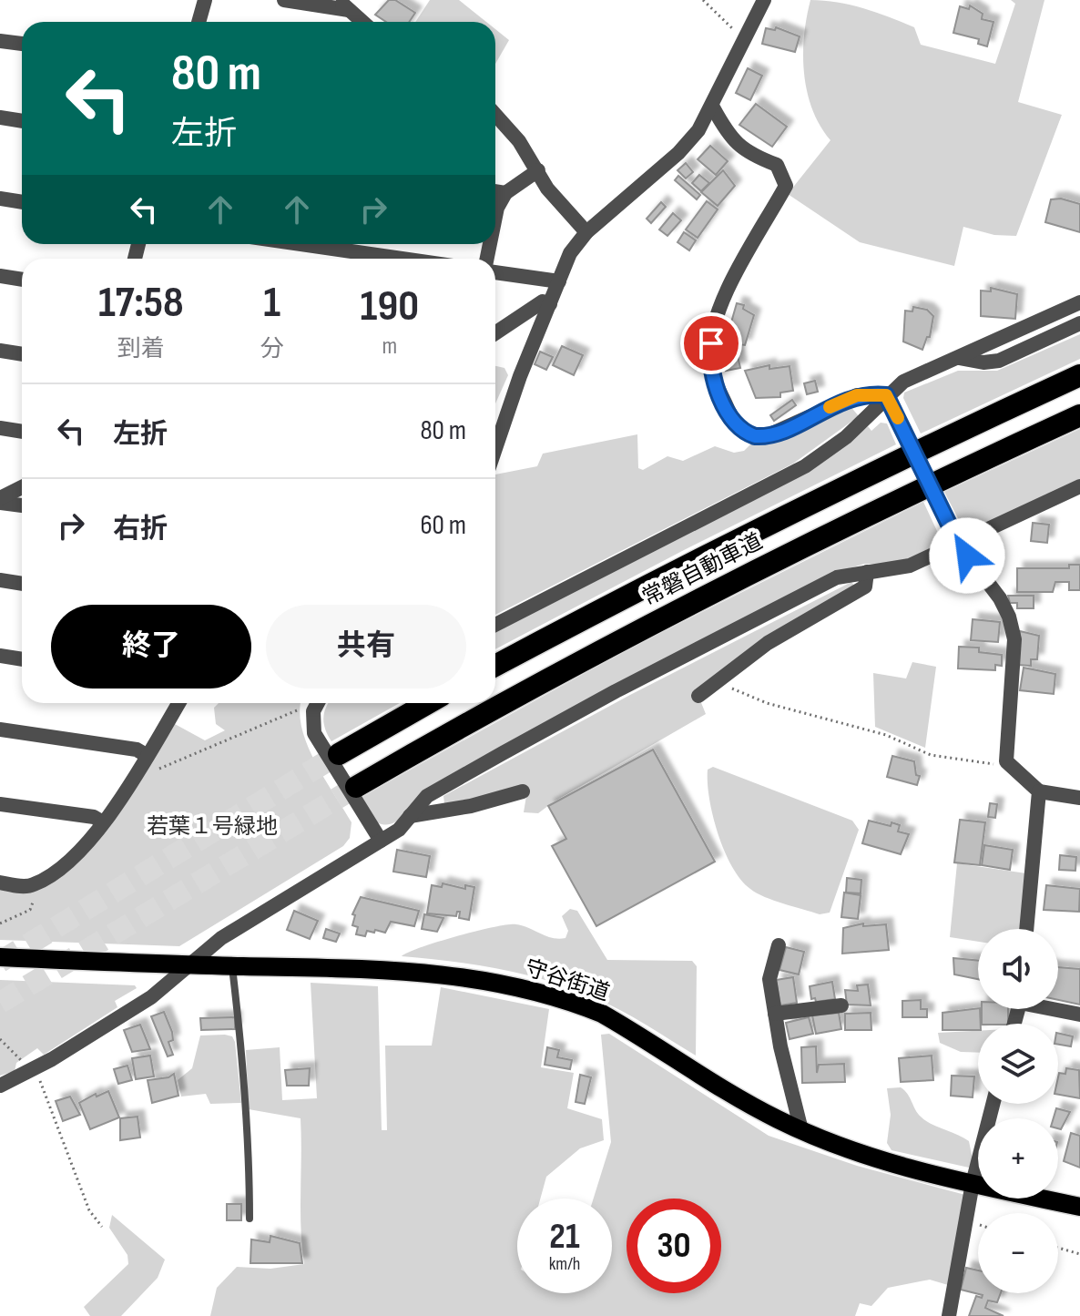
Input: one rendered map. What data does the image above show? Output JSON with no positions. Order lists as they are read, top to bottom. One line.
{"streets":{"highway":["常磐自動車道"],"main road":["守谷街道"]},"parks":["若葉１号緑地"],"page":{"turn":["80 m","左折"],"eta":["17:58","到着","1","分","190","m"],"list":[{"name":"左折","value":"80 m"},{"name":"右折","value":"60 m"}],"buttons":["終了","共有"],"map_buttons":["+","−"],"speed":"21 km/h","limit":"30"}}
